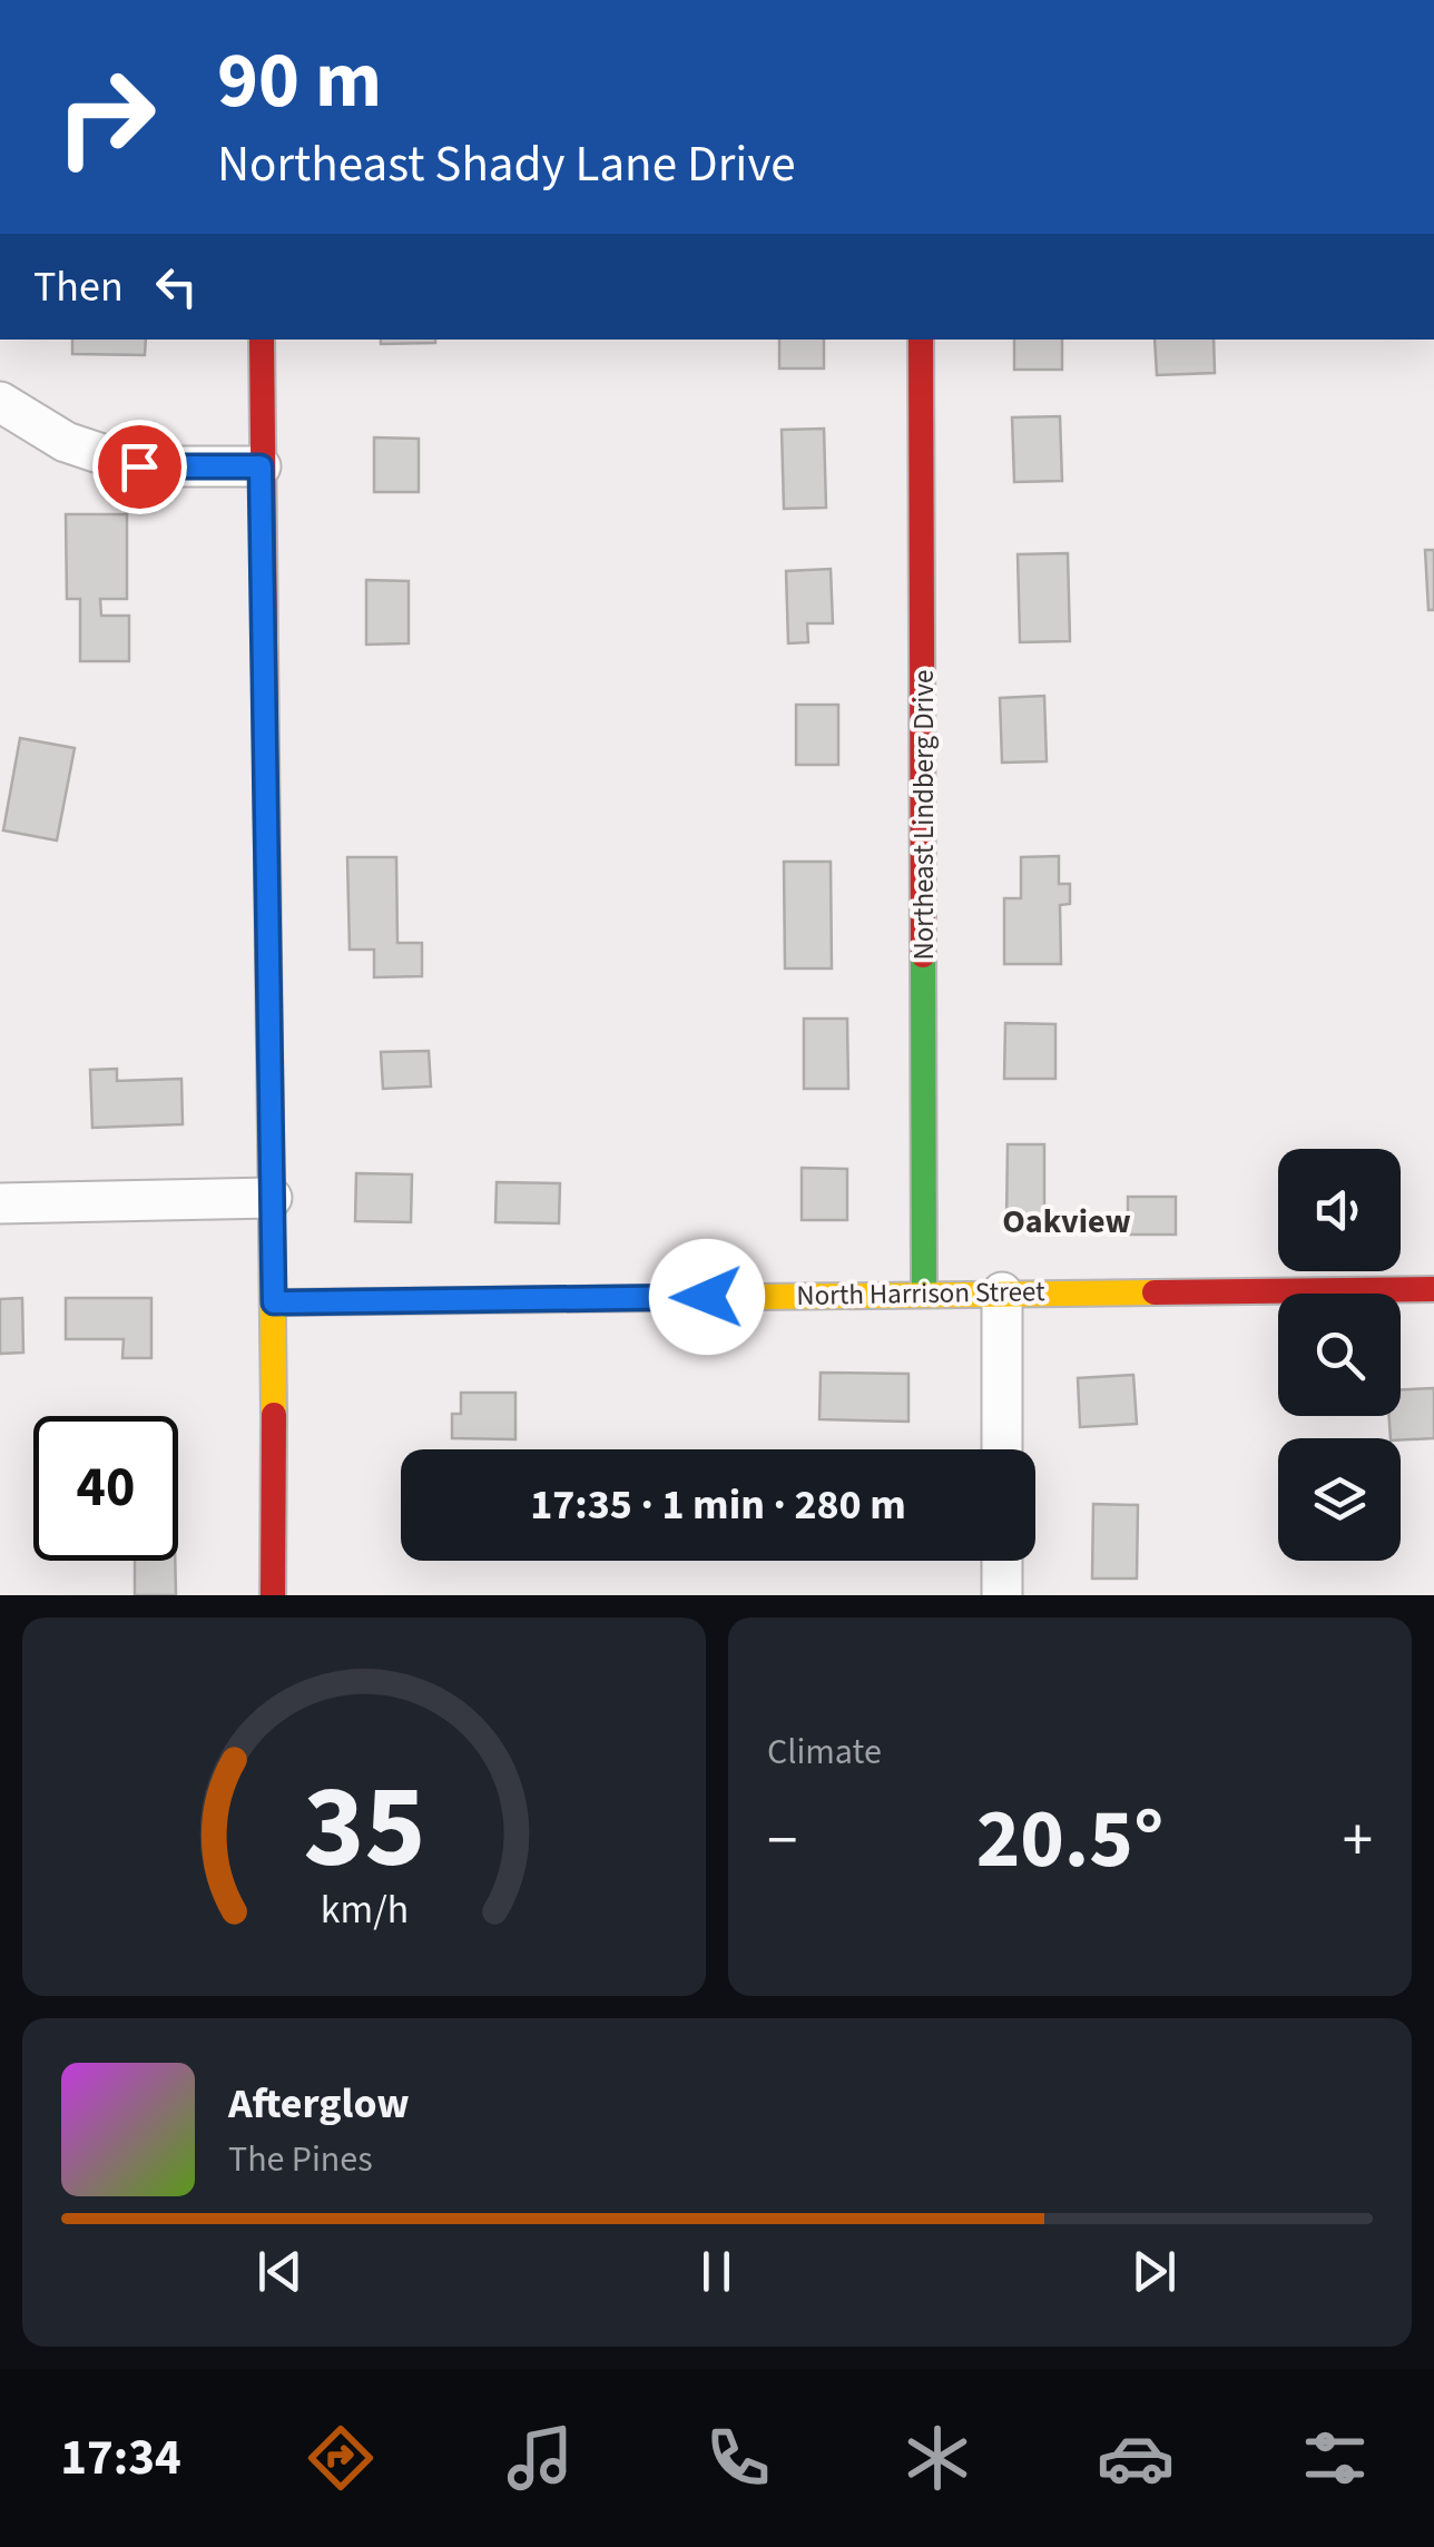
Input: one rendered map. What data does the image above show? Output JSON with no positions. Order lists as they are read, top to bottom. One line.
{"streets":{"street":["Northeast Lindberg Drive","North Harrison Street"]},"crossings":[["Northeast Lindberg Drive","North Harrison Street"]],"districts":["Oakview"],"page":{"turn":["90 m","Northeast Shady Lane Drive"],"then":"Then","limit":"40","trip":"17:35 · 1 min · 280 m","tile":"Climate","heat":["−","20.5°","+"],"song":["Afterglow","The Pines"],"tabs":"17:34","gauge":["35","km/h"]}}
